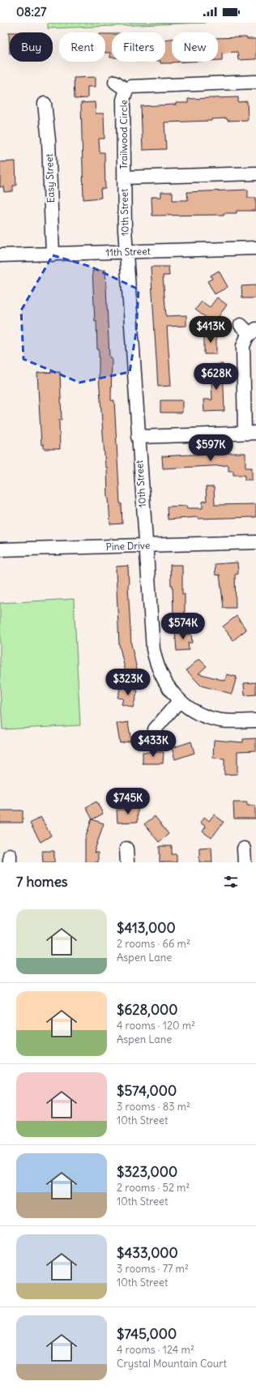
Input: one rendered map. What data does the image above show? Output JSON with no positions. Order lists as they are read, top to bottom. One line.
{"streets":{"street":["Trailwood Circle","Easy Street","10th Street","11th Street","Pine Drive"]},"crossings":[["Trailwood Circle","10th Street"],["Easy Street","11th Street"],["10th Street","11th Street"],["10th Street","Pine Drive"]],"page":{"status":"08:27","chip":["Buy","Rent","Filters","New"],"price":["$413K","$628K","$597K","$574K","$323K","$433K","$745K"],"heading":"7 homes","list":[{"name":"$413,000","note":"2 rooms · 66 m² · Aspen Lane"},{"name":"$628,000","note":"4 rooms · 120 m² · Aspen Lane"},{"name":"$574,000","note":"3 rooms · 83 m² · 10th Street"},{"name":"$323,000","note":"2 rooms · 52 m² · 10th Street"},{"name":"$433,000","note":"3 rooms · 77 m² · 10th Street"},{"name":"$745,000","note":"4 rooms · 124 m² · Crystal Mountain Court"}]}}
